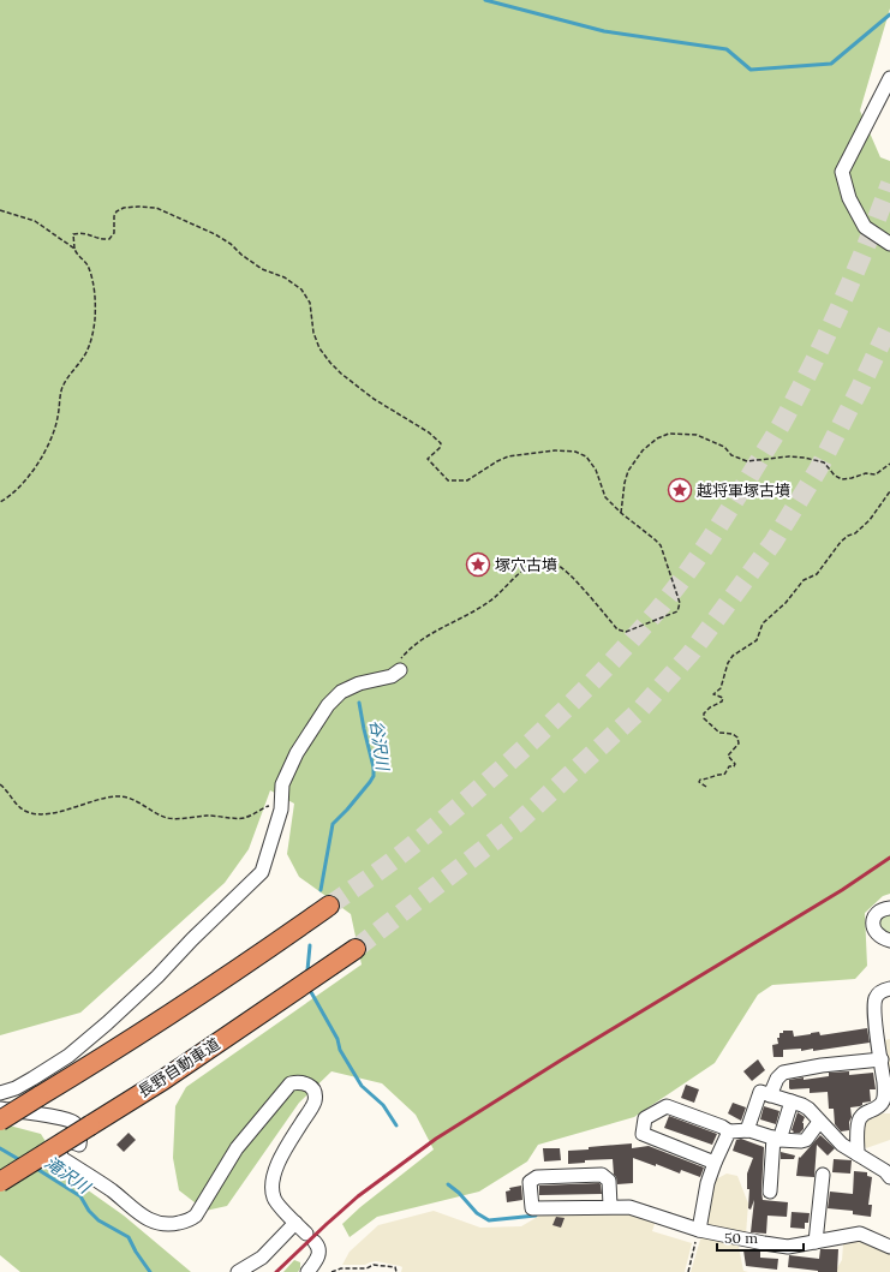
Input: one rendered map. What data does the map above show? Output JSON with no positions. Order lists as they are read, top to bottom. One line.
{"streets":{"highway":["長野自動車道"]},"water":["谷沢川","滝沢川"],"places":{"place":["越将軍塚古墳","塚穴古墳"]},"scale_bar":"50 m"}
